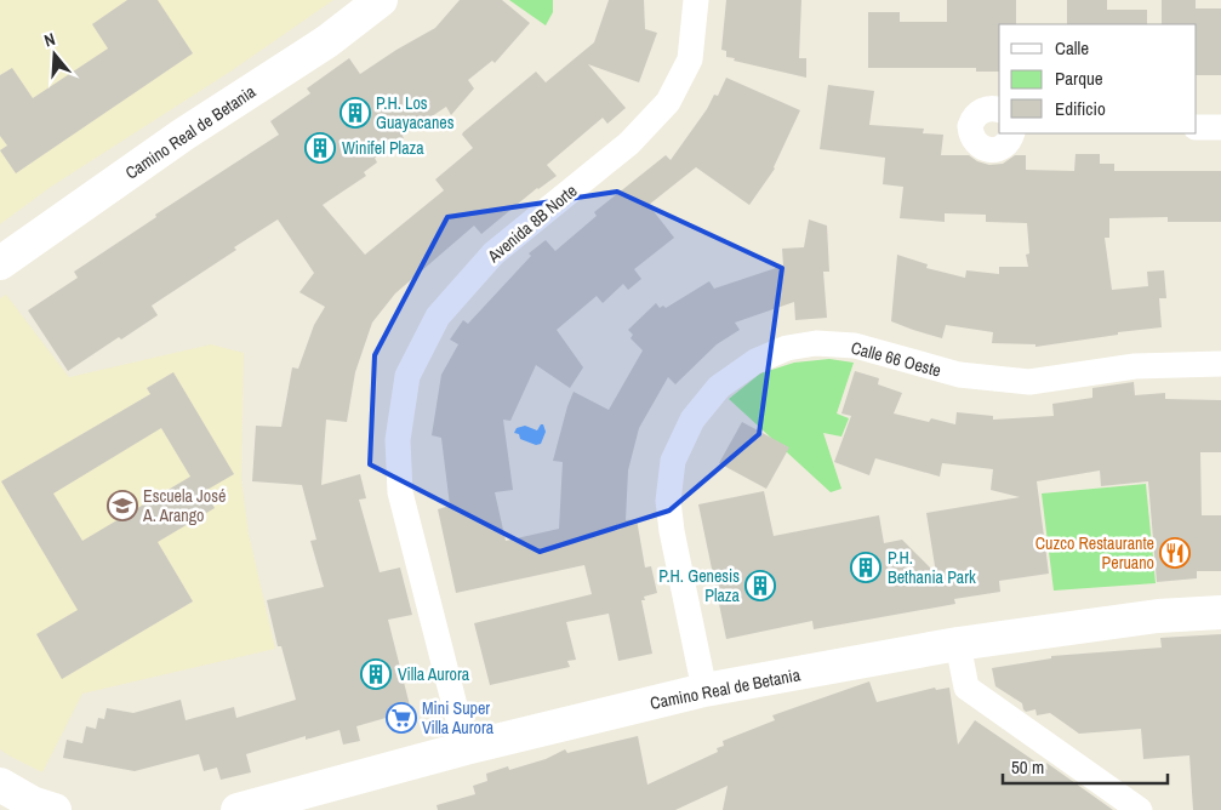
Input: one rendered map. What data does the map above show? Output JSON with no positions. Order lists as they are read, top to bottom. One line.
{"streets":{"street":["Camino Real de Betania","Avenida 8B Norte","Calle 66 Oeste"]},"crossings":[["Camino Real de Betania","Avenida 8B Norte"],["Camino Real de Betania","Calle 66 Oeste"]],"places":{"building":["P.H. Los Guayacanes","Winifel Plaza","P.H. Bethania Park","P.H. Genesis Plaza","Villa Aurora"],"school or university":["Escuela José A. Arango"],"restaurant":["Cuzco Restaurante Peruano"],"supermarket":["Mini Super Villa Aurora"]},"legend":["Calle","Parque","Edificio"],"scale_bar":"50 m","north":"top"}
